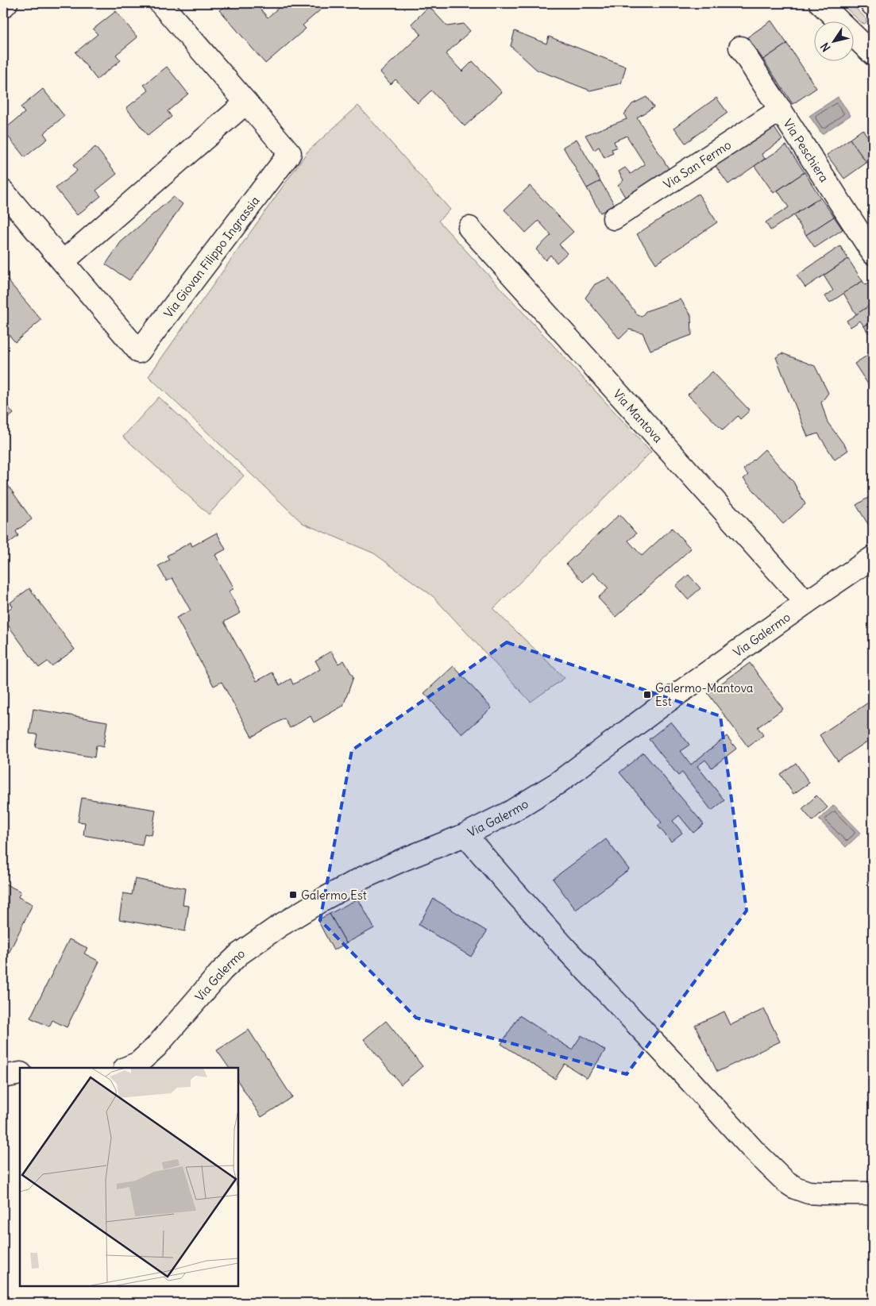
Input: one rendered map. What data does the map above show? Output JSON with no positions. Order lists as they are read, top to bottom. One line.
{"streets":{"street":["Via Peschiera","Via San Fermo","Via Giovan Filippo Ingrassia","Via Mantova","Via Galermo"]},"crossings":[["Via Peschiera","Via San Fermo"],["Via Mantova","Via Galermo"]],"places":{"transit":["Galermo-Mantova Est","Galermo Est"]},"north":"bottom left"}
